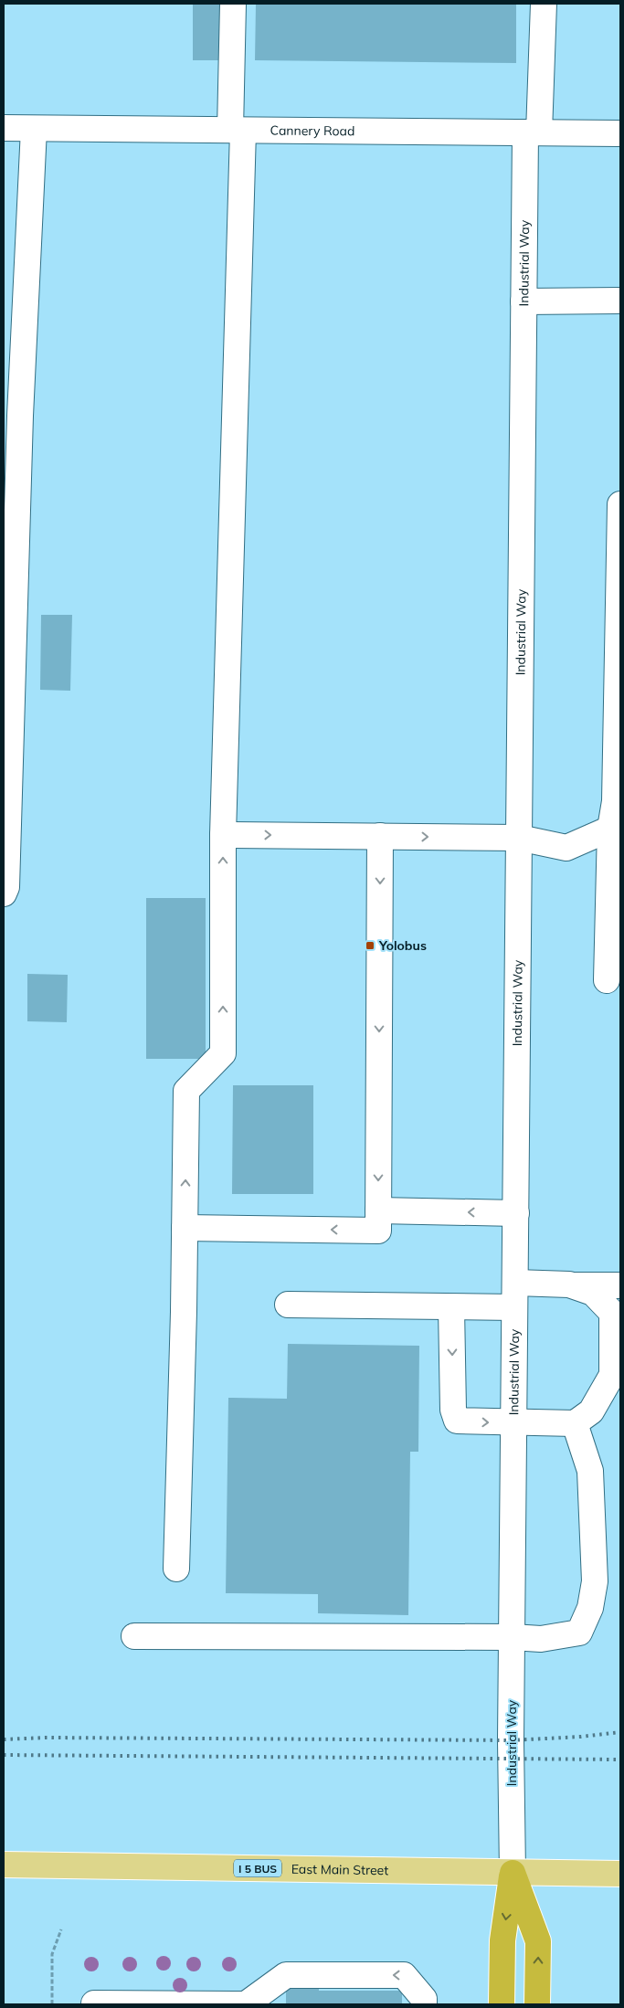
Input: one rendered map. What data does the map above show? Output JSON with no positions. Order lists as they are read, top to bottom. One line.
{"streets":{"main road":["I 5 BUS","East Main Street"],"street":["Cannery Road","Industrial Way"]},"crossings":[["Cannery Road","Industrial Way"],["Industrial Way","East Main Street"]],"places":{"transit":["Yolobus"]}}
